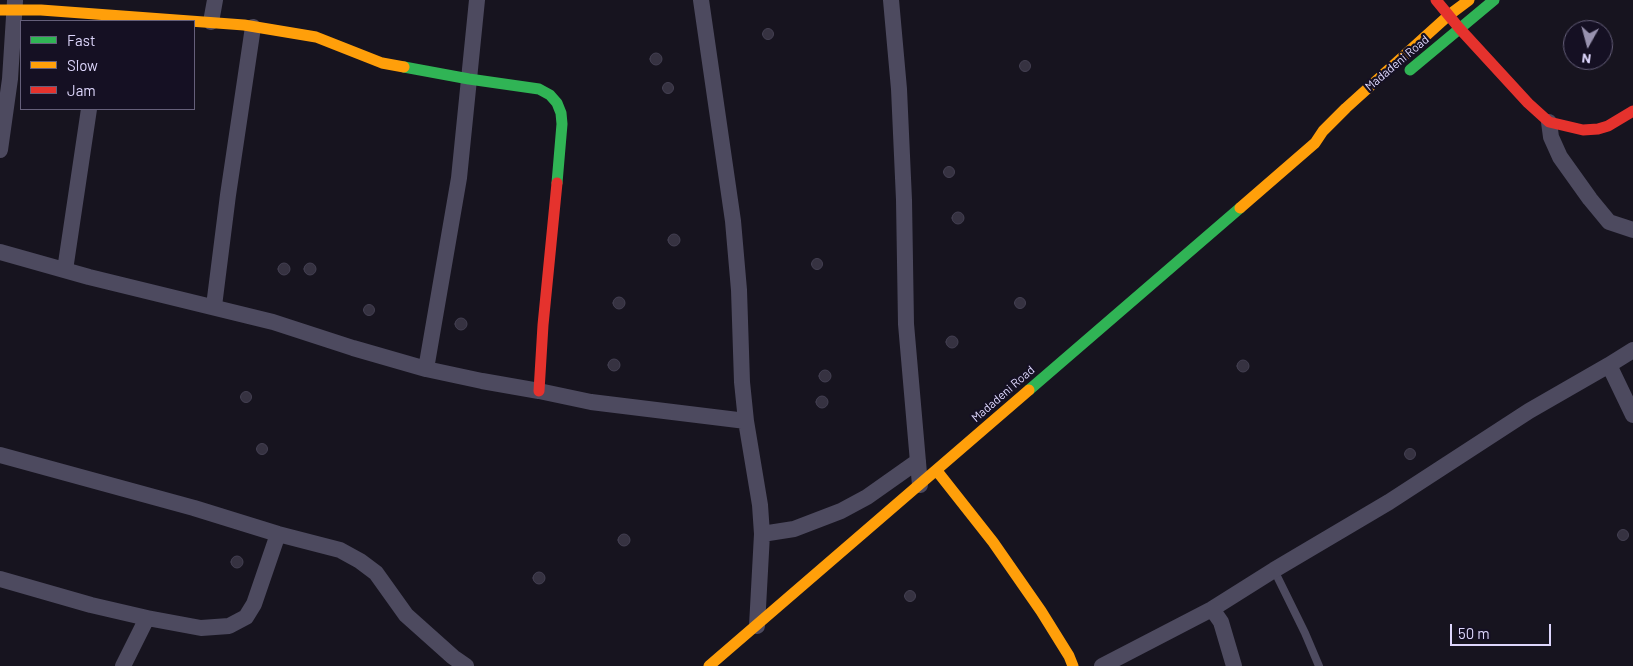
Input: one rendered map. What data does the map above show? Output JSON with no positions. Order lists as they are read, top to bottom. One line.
{"streets":{"street":["Madadeni Road"]},"legend":["Fast","Slow","Jam"],"scale_bar":"50 m","north":"bottom"}
